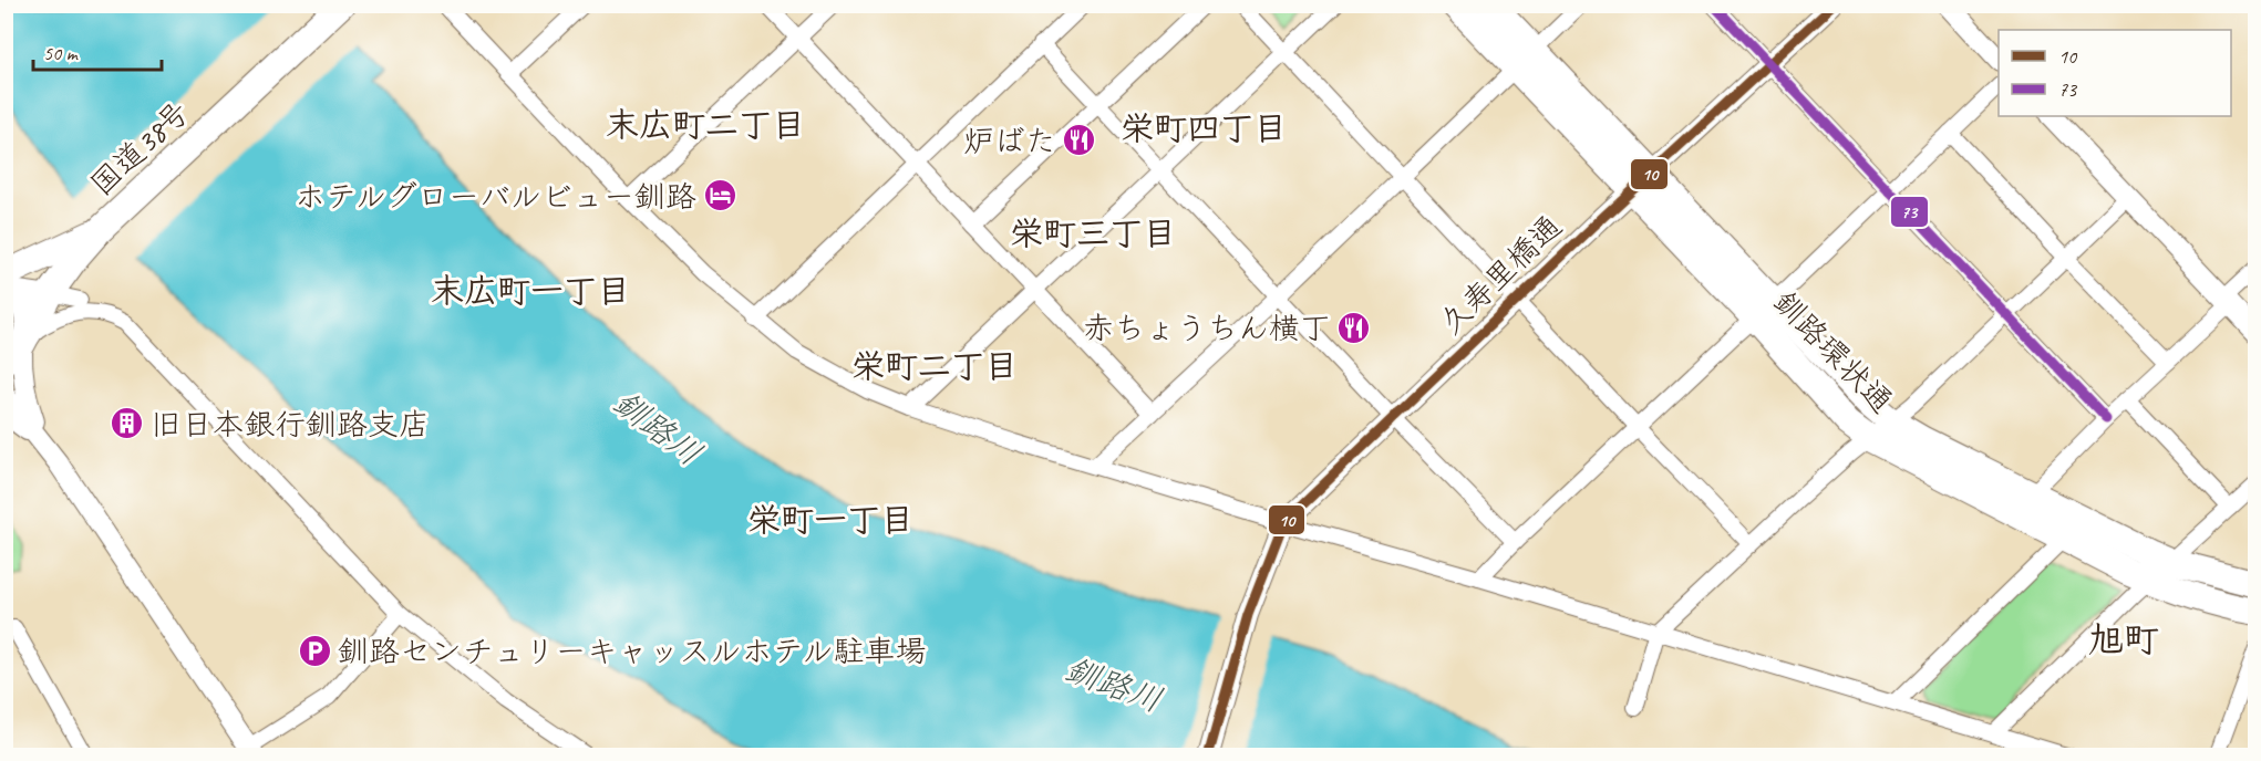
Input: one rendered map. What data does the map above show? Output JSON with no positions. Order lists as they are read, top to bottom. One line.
{"streets":{"highway":["国道38号","釧路環状通"],"street":["久寿里橋通"]},"crossings":[["久寿里橋通","釧路環状通"]],"districts":["末広町二丁目","栄町四丁目","栄町三丁目","末広町一丁目","栄町二丁目","栄町一丁目","旭町"],"water":["釧路川"],"places":{"restaurant":["炉ばた","赤ちょうちん横丁"],"hotel":["ホテルグローバルビュー釧路"],"building":["旧日本銀行釧路支店"],"parking":["釧路センチュリーキャッスルホテル駐車場"]},"lines":["transit line 10","transit line 73"],"legend":["10","73"],"scale_bar":"50 m"}
